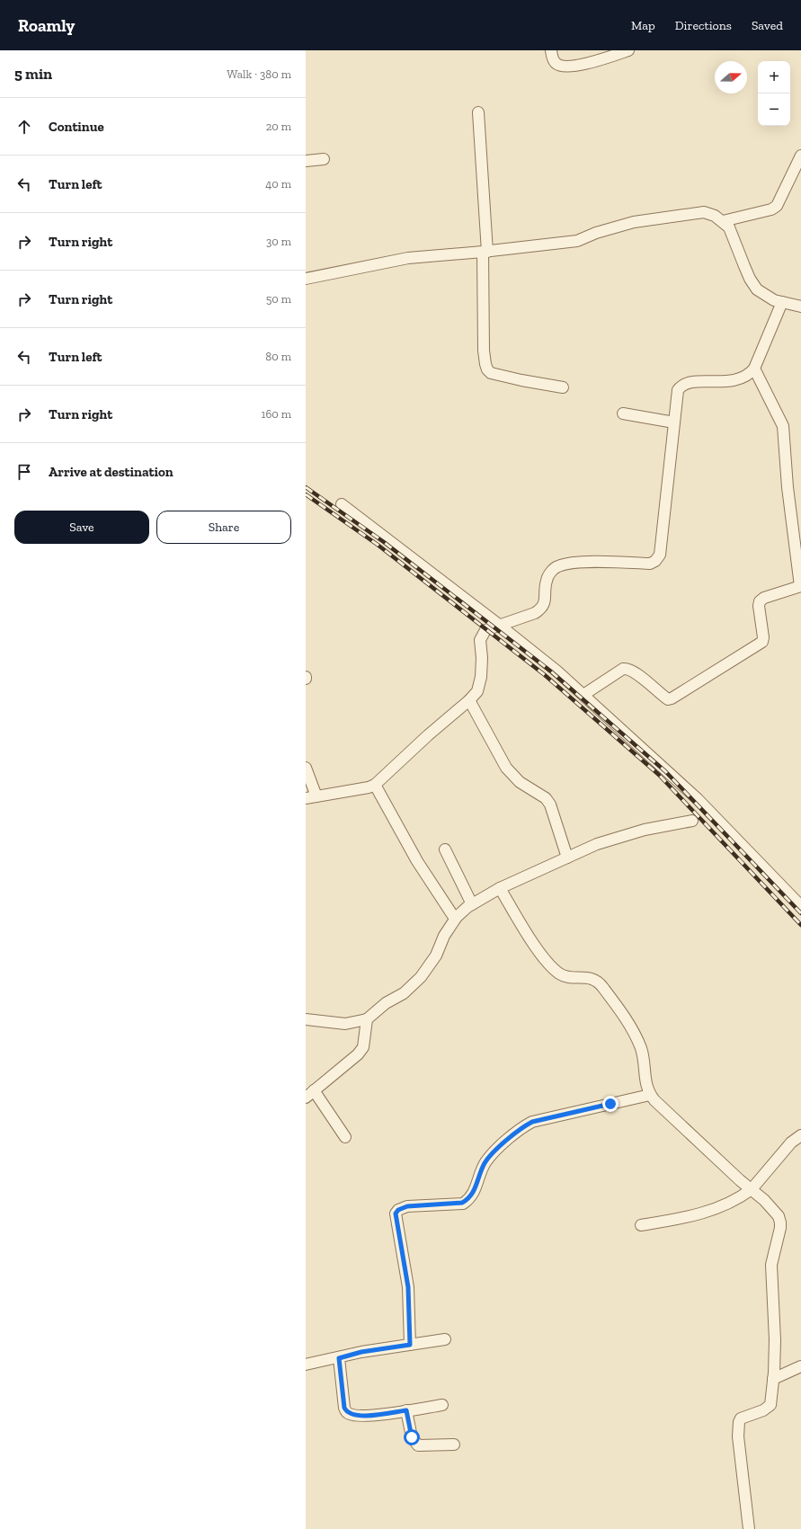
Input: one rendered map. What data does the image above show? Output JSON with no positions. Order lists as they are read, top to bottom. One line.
{"north":"right","page":{"header":"Roamly","nav":["Map","Directions","Saved"],"heading":["5 min","Walk · 380 m"],"map_buttons":["+","−"],"list":[["Continue","20 m"],["Turn left","40 m"],["Turn right","30 m"],["Turn right","50 m"],["Turn left","80 m"],["Turn right","160 m"],"Arrive at destination"],"buttons":["Save","Share"]}}
